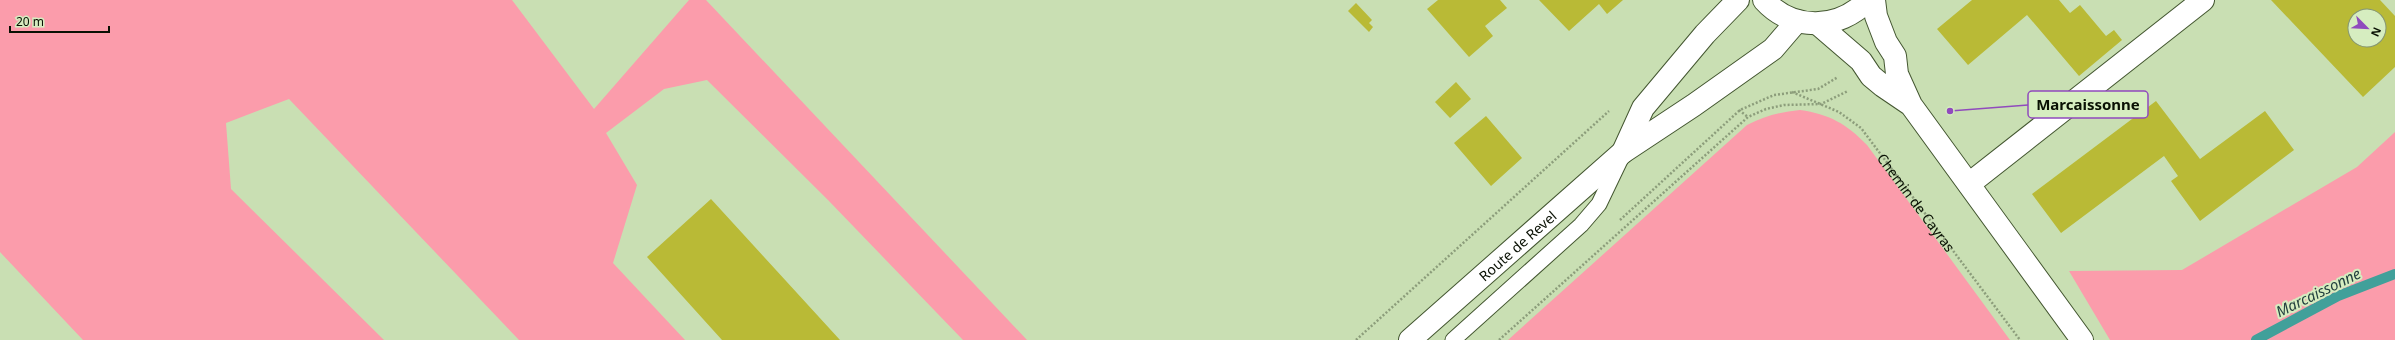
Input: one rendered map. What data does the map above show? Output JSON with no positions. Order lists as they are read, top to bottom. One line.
{"streets":{"street":["Route de Revel"],"path":["Chemin de Cayras"]},"water":["Marcaissonne"],"places":["Marcaissonne"],"scale_bar":"20 m","north":"bottom right"}
